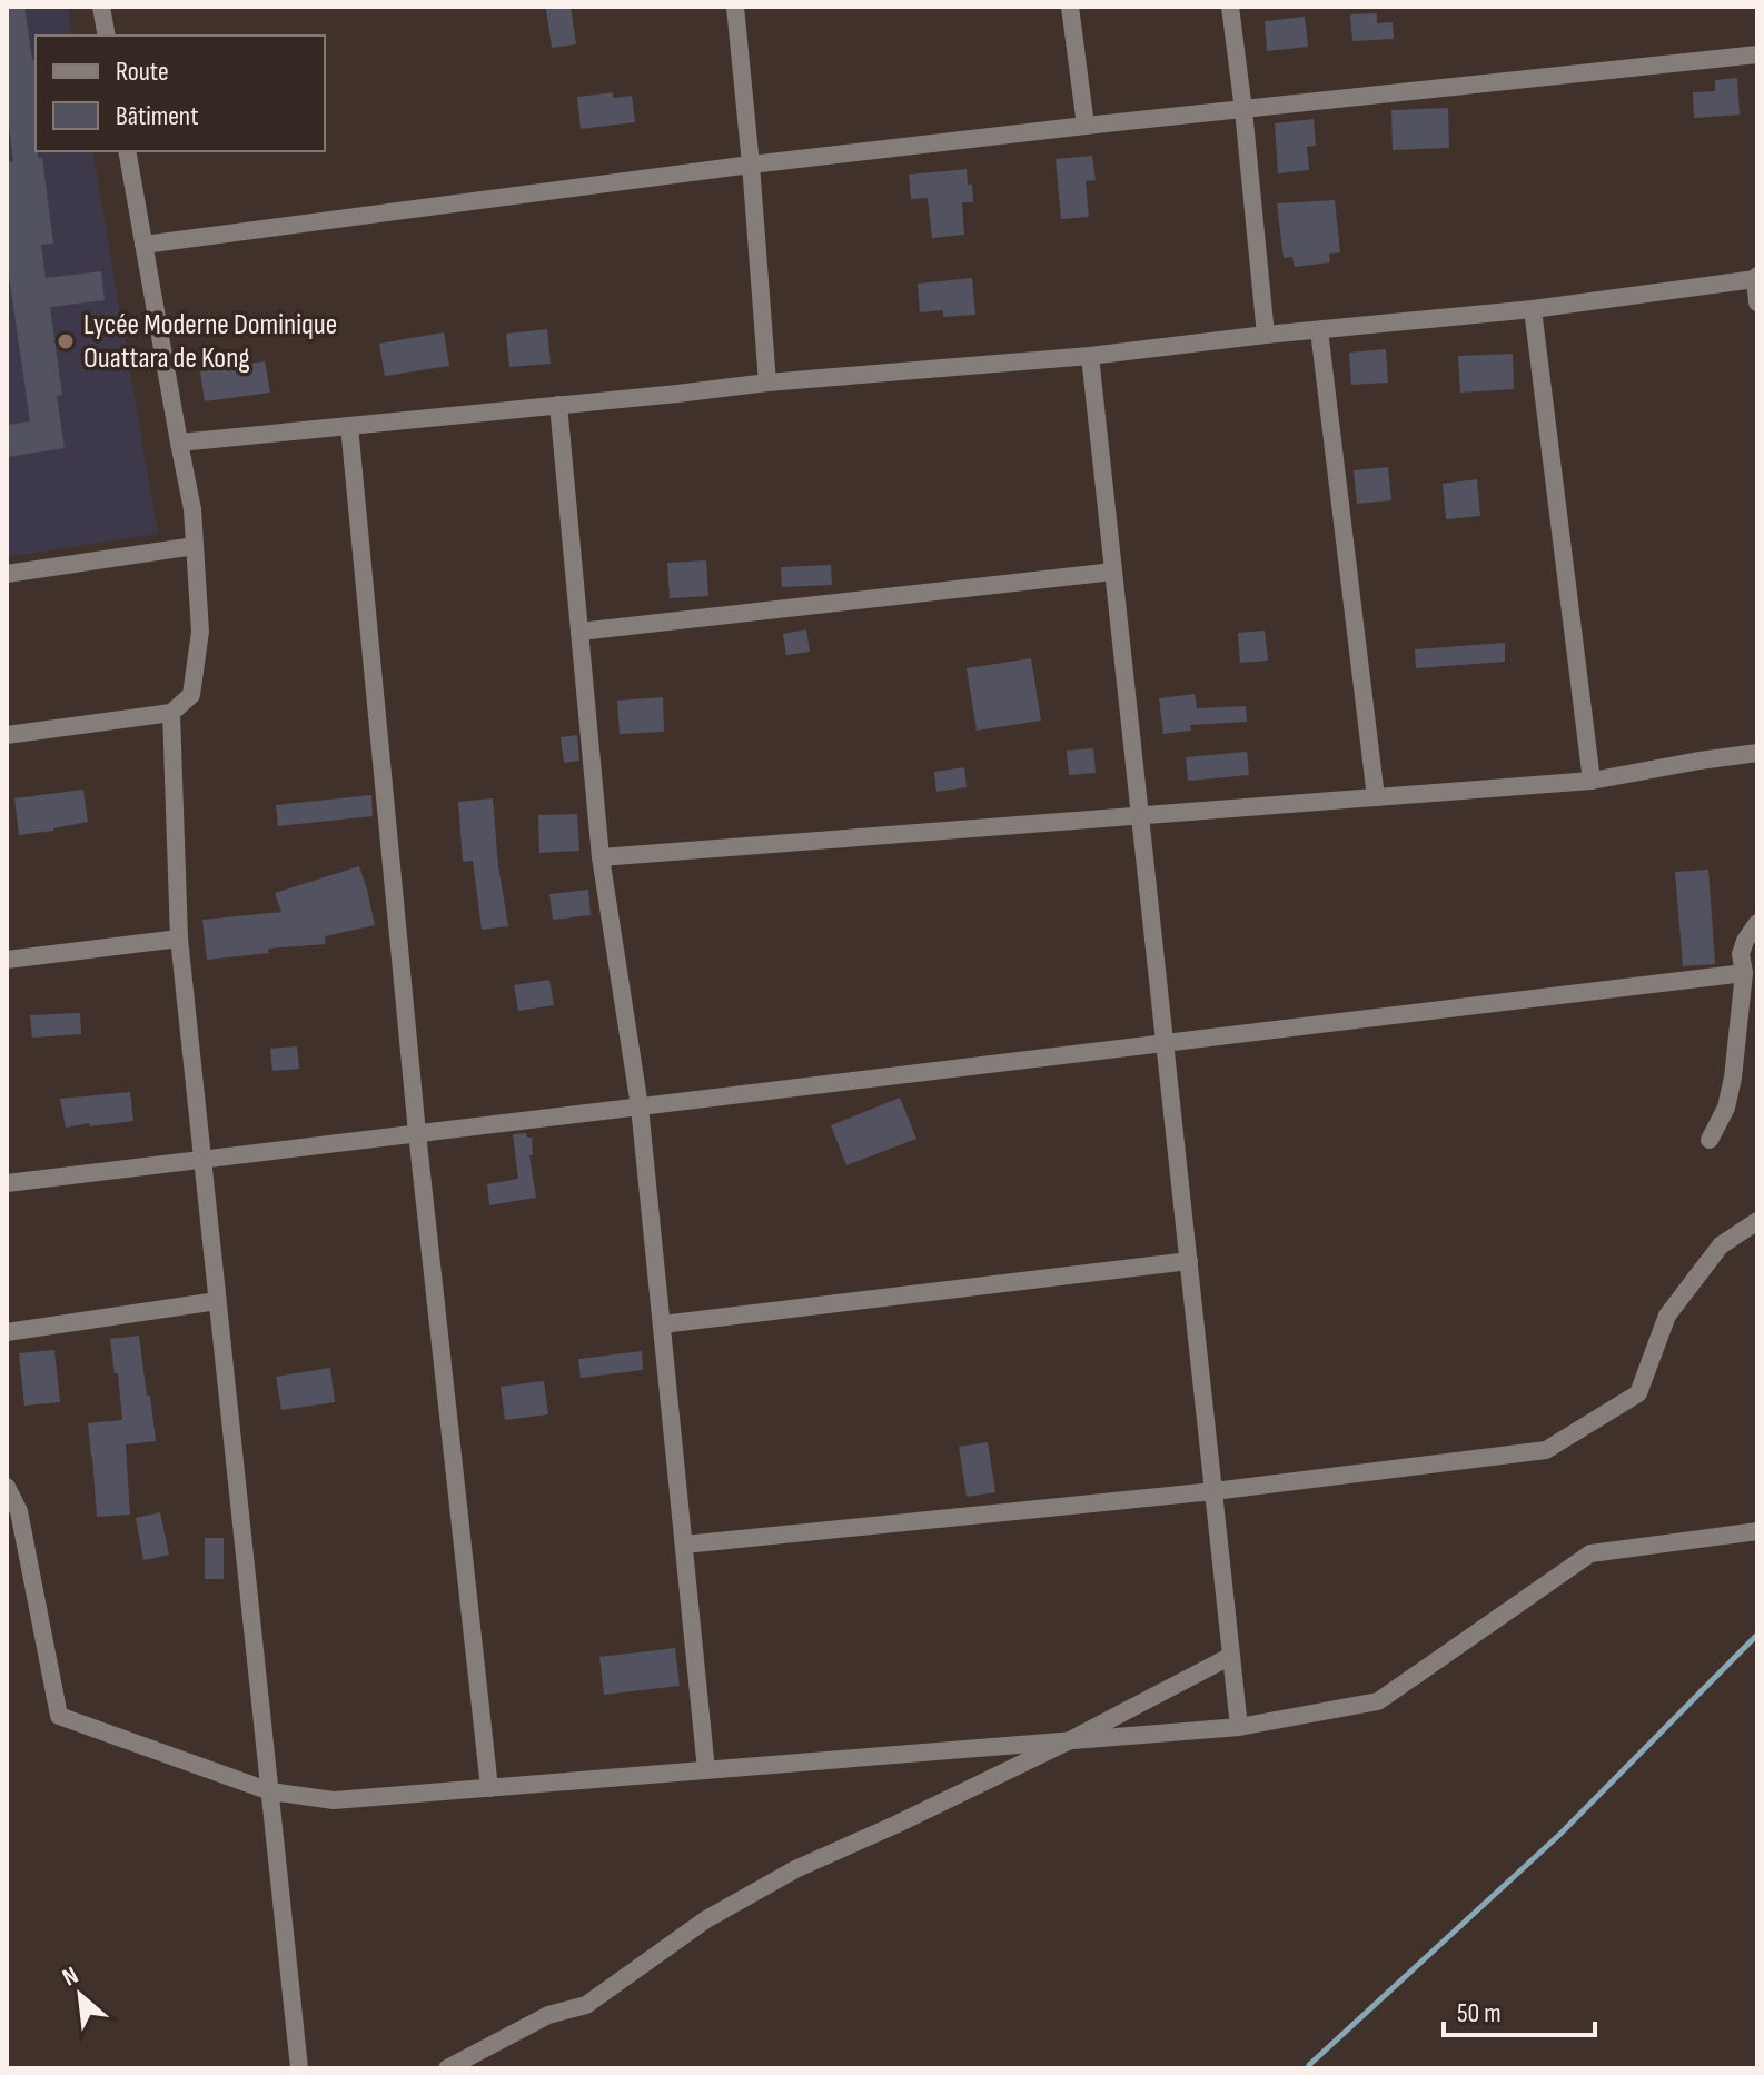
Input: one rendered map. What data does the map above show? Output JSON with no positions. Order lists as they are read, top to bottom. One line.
{"places":["Lycée Moderne Dominique Ouattara de Kong"],"legend":["Route","Bâtiment"],"scale_bar":"50 m","north":"top left"}
